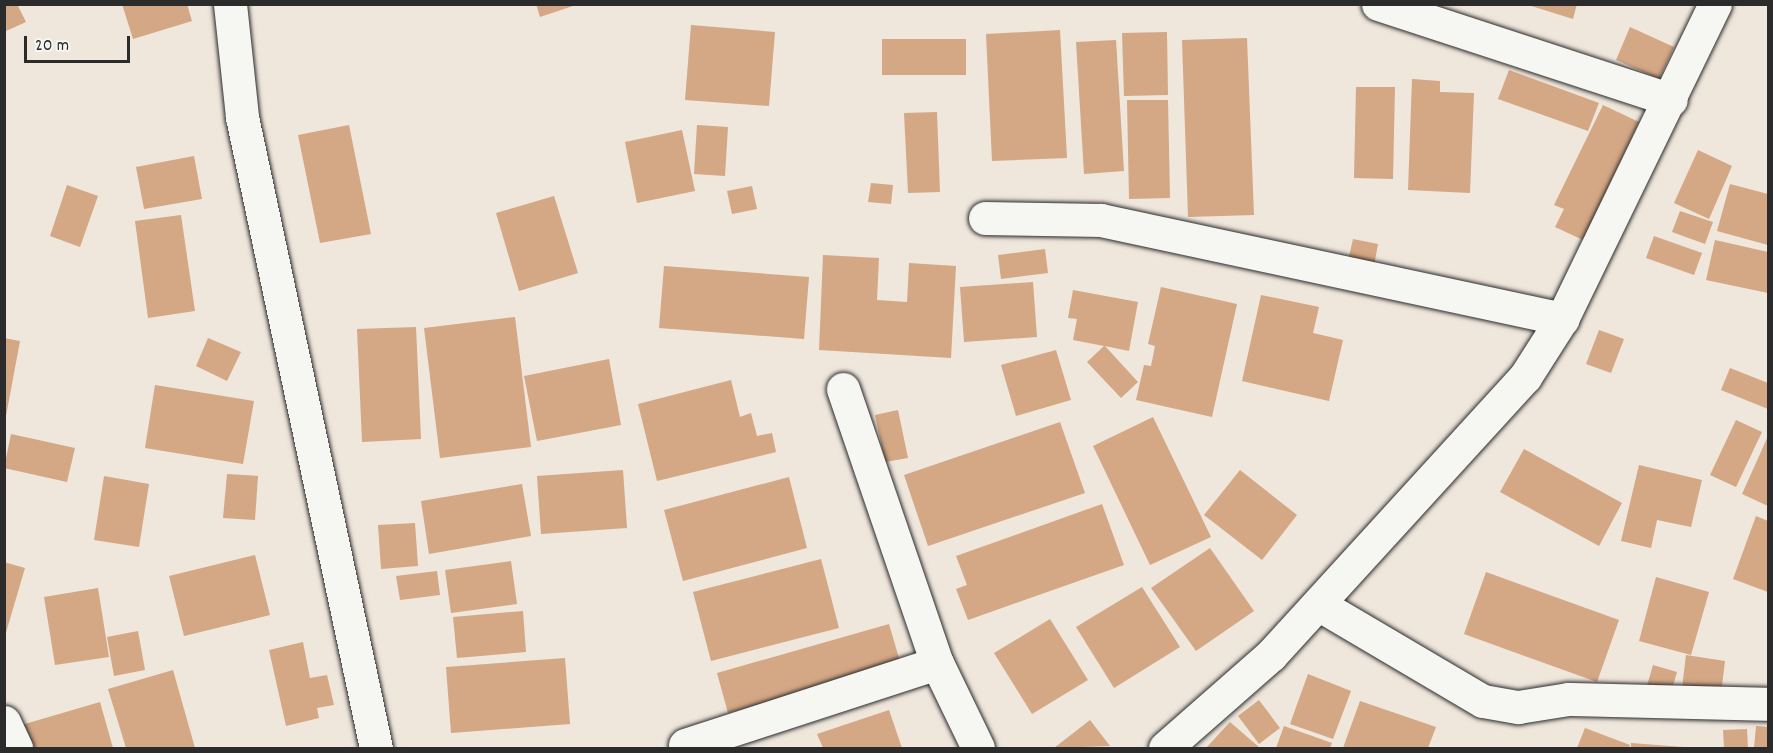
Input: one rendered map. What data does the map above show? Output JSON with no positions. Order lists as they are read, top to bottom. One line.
{"scale_bar":"20 m"}
